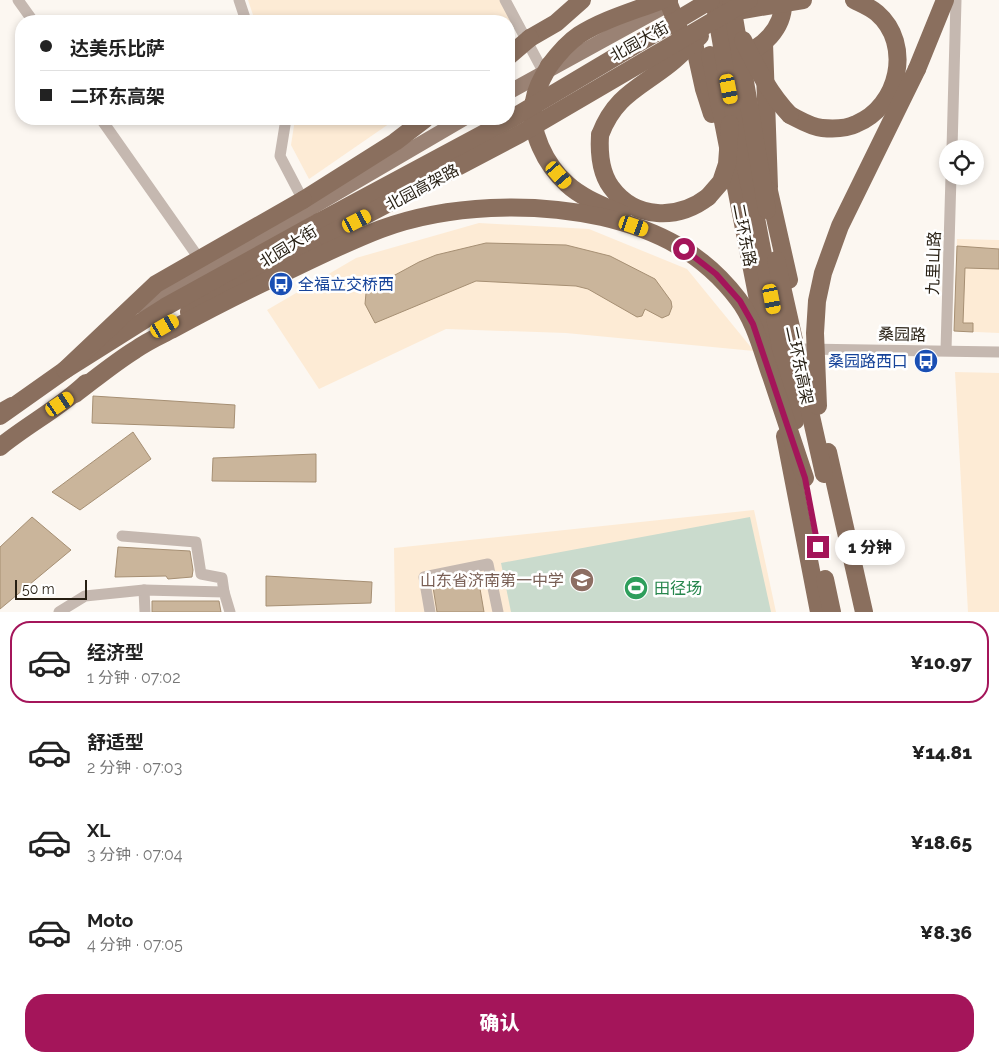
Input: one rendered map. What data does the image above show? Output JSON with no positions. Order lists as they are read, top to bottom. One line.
{"streets":{"highway":["北园高架路","二环东路","二环东高架"],"main road":["北园大街"],"street":["九里山路","桑园路"]},"crossings":[["北园大街","北园高架路"],["北园大街","二环东路"],["北园高架路","二环东高架"],["二环东路","桑园路"],["九里山路","桑园路"]],"places":{"bus stop":["全福立交桥西","桑园路西口"],"school or university":["山东省济南第一中学"],"sports":["田径场"]},"scale_bar":"50 m","page":{"banner":["达美乐比萨","二环东高架"],"bubble":"1 分钟","scale":"50 m","list":[{"name":"经济型","note":"1 分钟 · 07:02","value":"¥10.97"},{"name":"舒适型","note":"2 分钟 · 07:03","value":"¥14.81"},{"name":"XL","note":"3 分钟 · 07:04","value":"¥18.65"},{"name":"Moto","note":"4 分钟 · 07:05","value":"¥8.36"}],"buttons":"确认"}}
